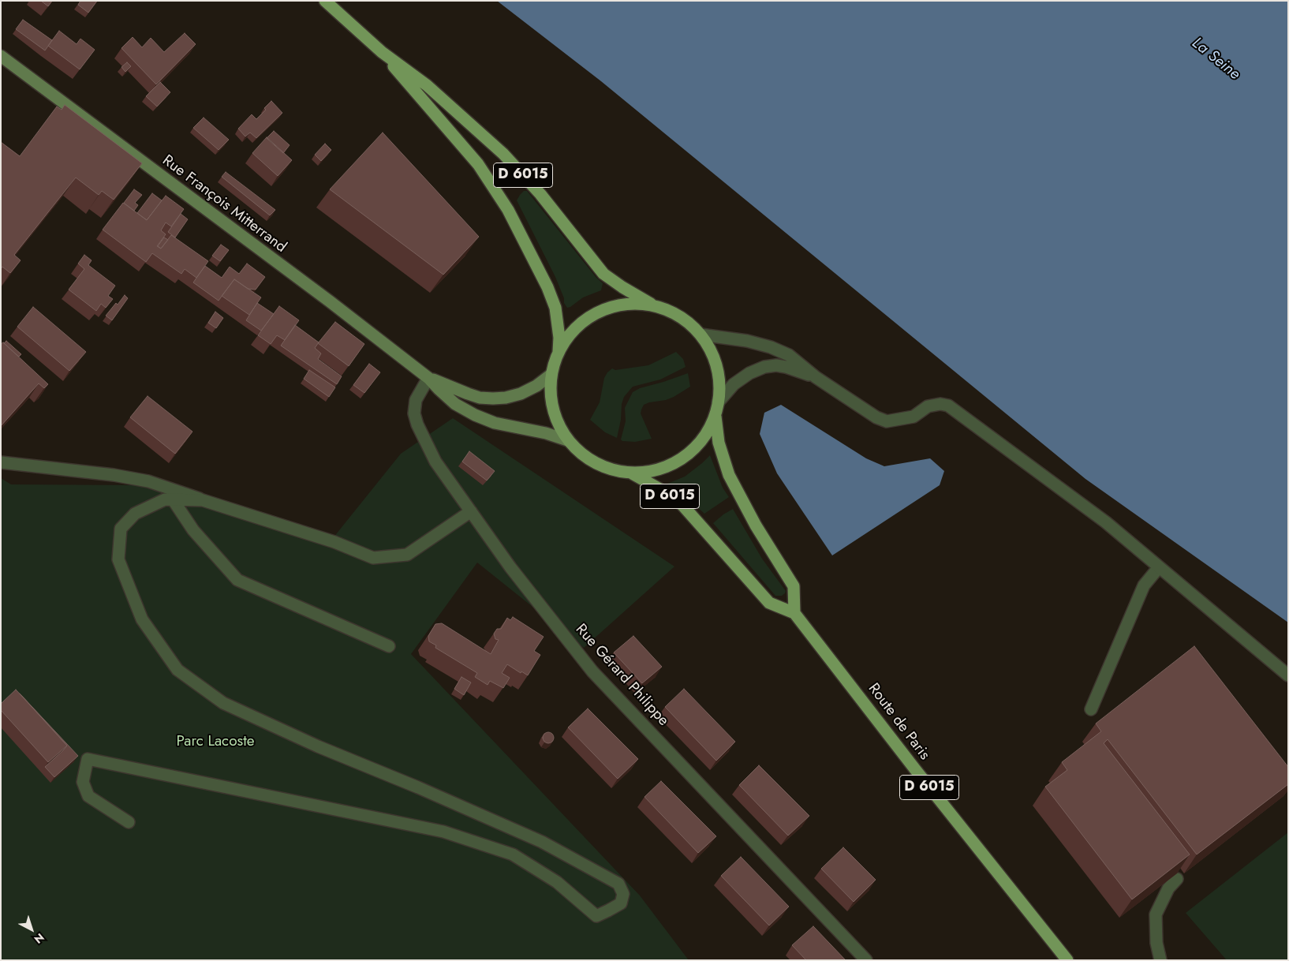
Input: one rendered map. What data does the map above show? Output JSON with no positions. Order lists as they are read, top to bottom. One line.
{"streets":{"main road":["D 6015","Route de Paris"],"street":["Rue François Mitterrand","Rue Gérard Philippe"]},"crossings":[["D 6015","Route de Paris"],["Rue François Mitterrand","Rue Gérard Philippe"]],"water":["La Seine"],"parks":["Parc Lacoste"],"north":"bottom right"}
